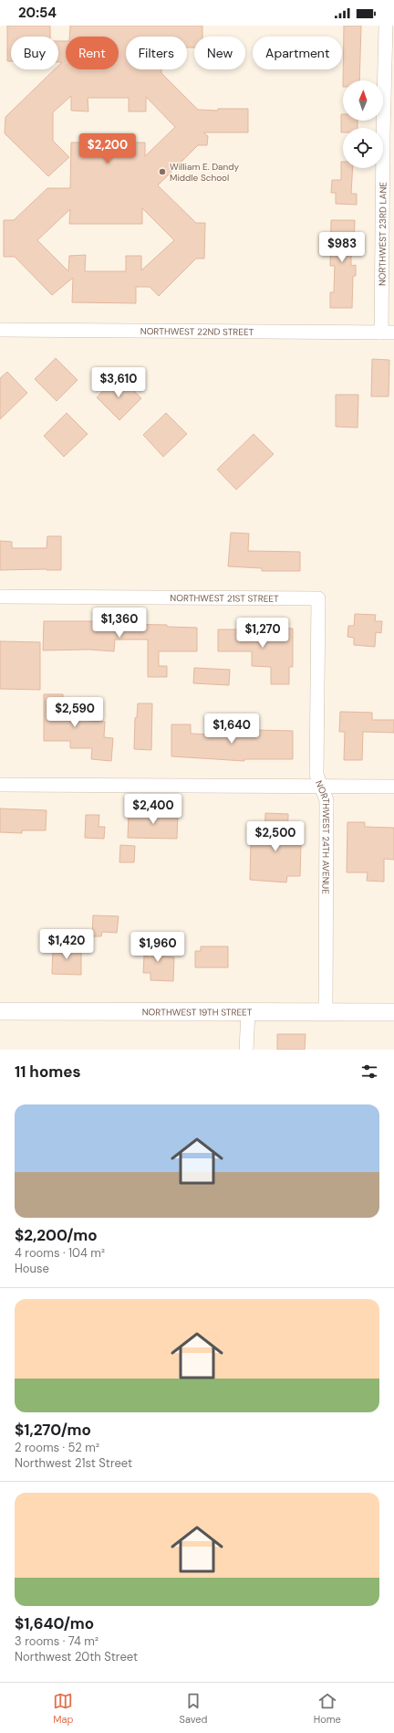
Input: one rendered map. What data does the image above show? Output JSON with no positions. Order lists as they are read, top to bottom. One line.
{"streets":{"street":["NORTHWEST 23RD LANE","NORTHWEST 22ND STREET","NORTHWEST 21ST STREET","NORTHWEST 24TH AVENUE","NORTHWEST 19TH STREET"]},"crossings":[["NORTHWEST 23RD LANE","NORTHWEST 22ND STREET"],["NORTHWEST 21ST STREET","NORTHWEST 24TH AVENUE"],["NORTHWEST 24TH AVENUE","NORTHWEST 19TH STREET"]],"places":["William E. Dandy Middle School"],"north":"top","page":{"status":"20:54","chip":["Buy","Rent","Filters","New","Apartment"],"price":["$2,200","$983","$3,610","$1,360","$1,270","$2,590","$1,640","$2,400","$2,500","$1,420","$1,960"],"heading":"11 homes","list":[{"name":"$2,200/mo","note":"4 rooms · 104 m² · House"},{"name":"$1,270/mo","note":"2 rooms · 52 m² · Northwest 21st Street"},{"name":"$1,640/mo","note":"3 rooms · 74 m² · Northwest 20th Street"}],"tabs":["Map","Saved","Home"]}}
